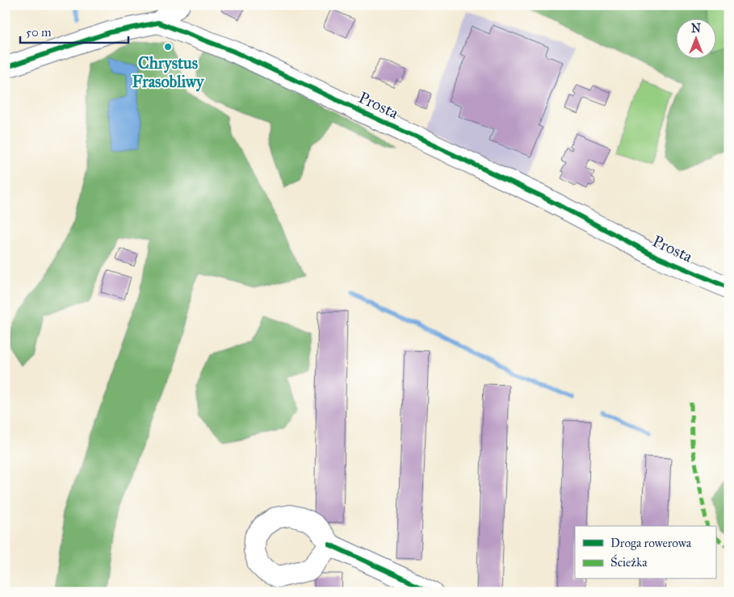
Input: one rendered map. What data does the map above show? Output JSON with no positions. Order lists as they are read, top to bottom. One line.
{"streets":{"street":["Prosta"]},"places":["Chrystus Frasobliwy"],"legend":["Droga rowerowa","Ścieżka"],"scale_bar":"50 m","north":"top"}
